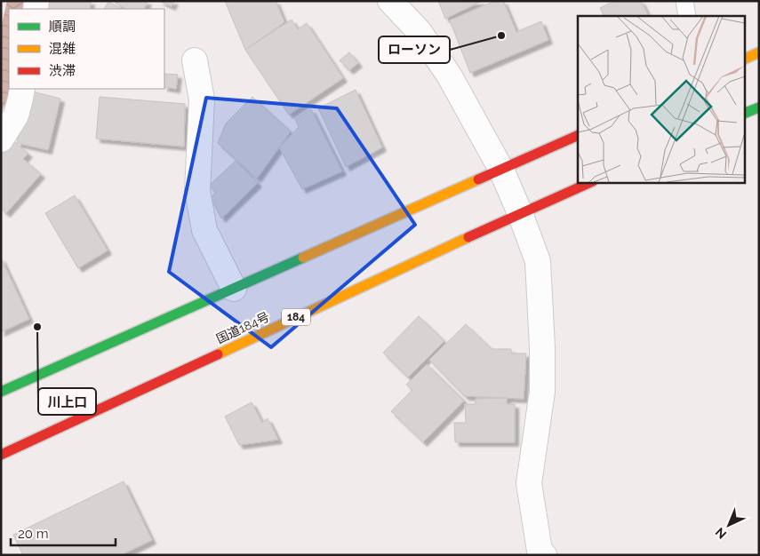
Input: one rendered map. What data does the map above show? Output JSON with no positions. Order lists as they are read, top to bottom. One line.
{"streets":{"highway":["184","国道184号"]},"places":["ローソン","川上口"],"legend":["順調","混雑","渋滞"],"scale_bar":"20 m","north":"bottom left"}
